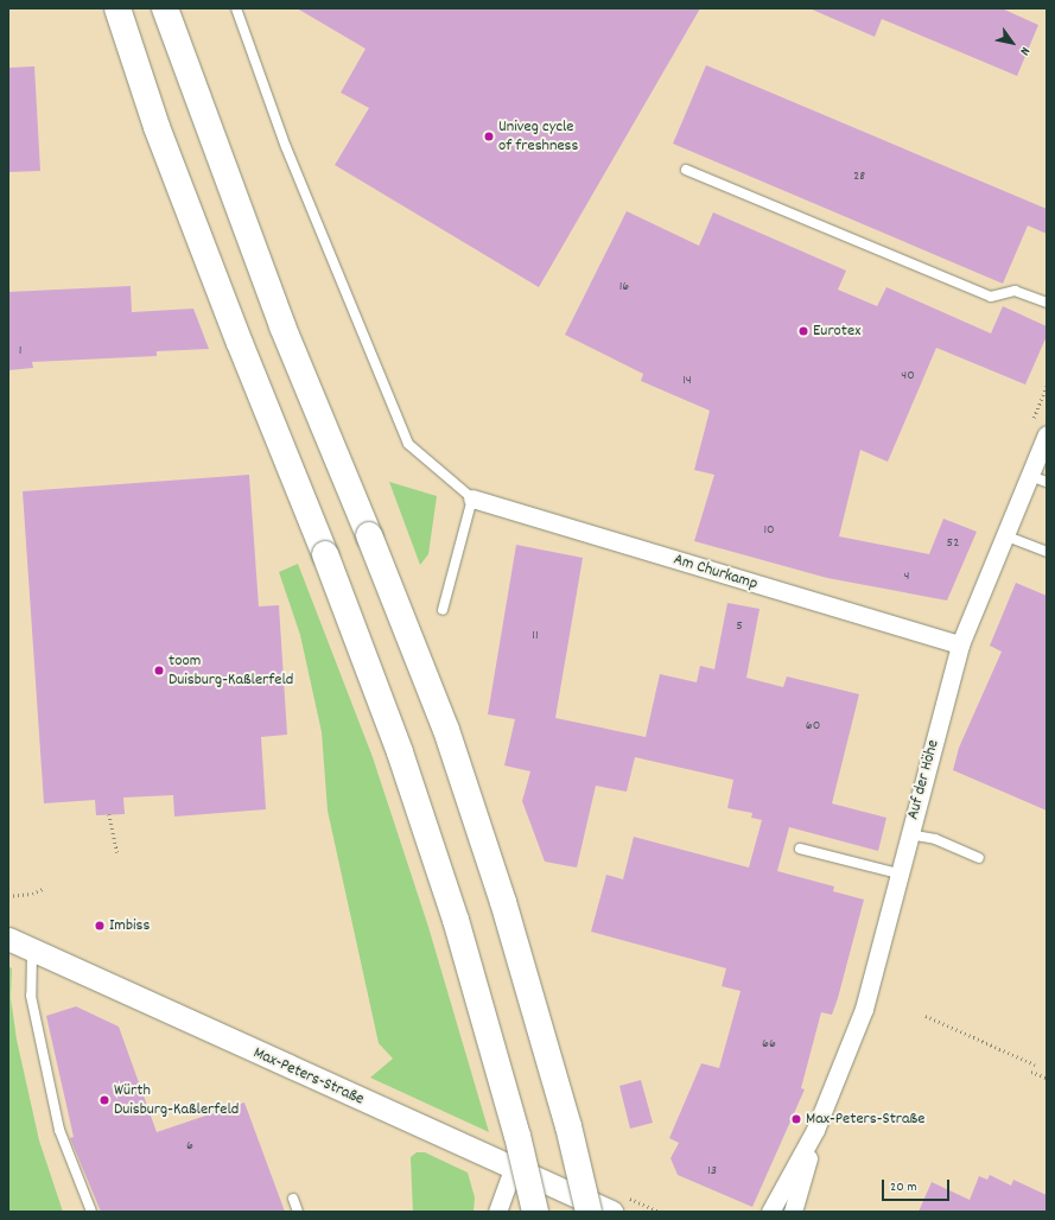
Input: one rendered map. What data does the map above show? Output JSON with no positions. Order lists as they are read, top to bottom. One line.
{"streets":{"street":["Am Churkamp","Auf der Höhe","Max-Peters-Straße"]},"crossings":[["Am Churkamp","Auf der Höhe"]],"places":["Univeg cycle of freshness","Eurotex","toom Duisburg-Kaßlerfeld","Imbiss","Würth Duisburg-Kaßlerfeld","Max-Peters-Straße"],"house_numbers":["28","16","1","40","14","10","52","4","5","11","60","66","6","13"],"scale_bar":"20 m","north":"bottom right"}
